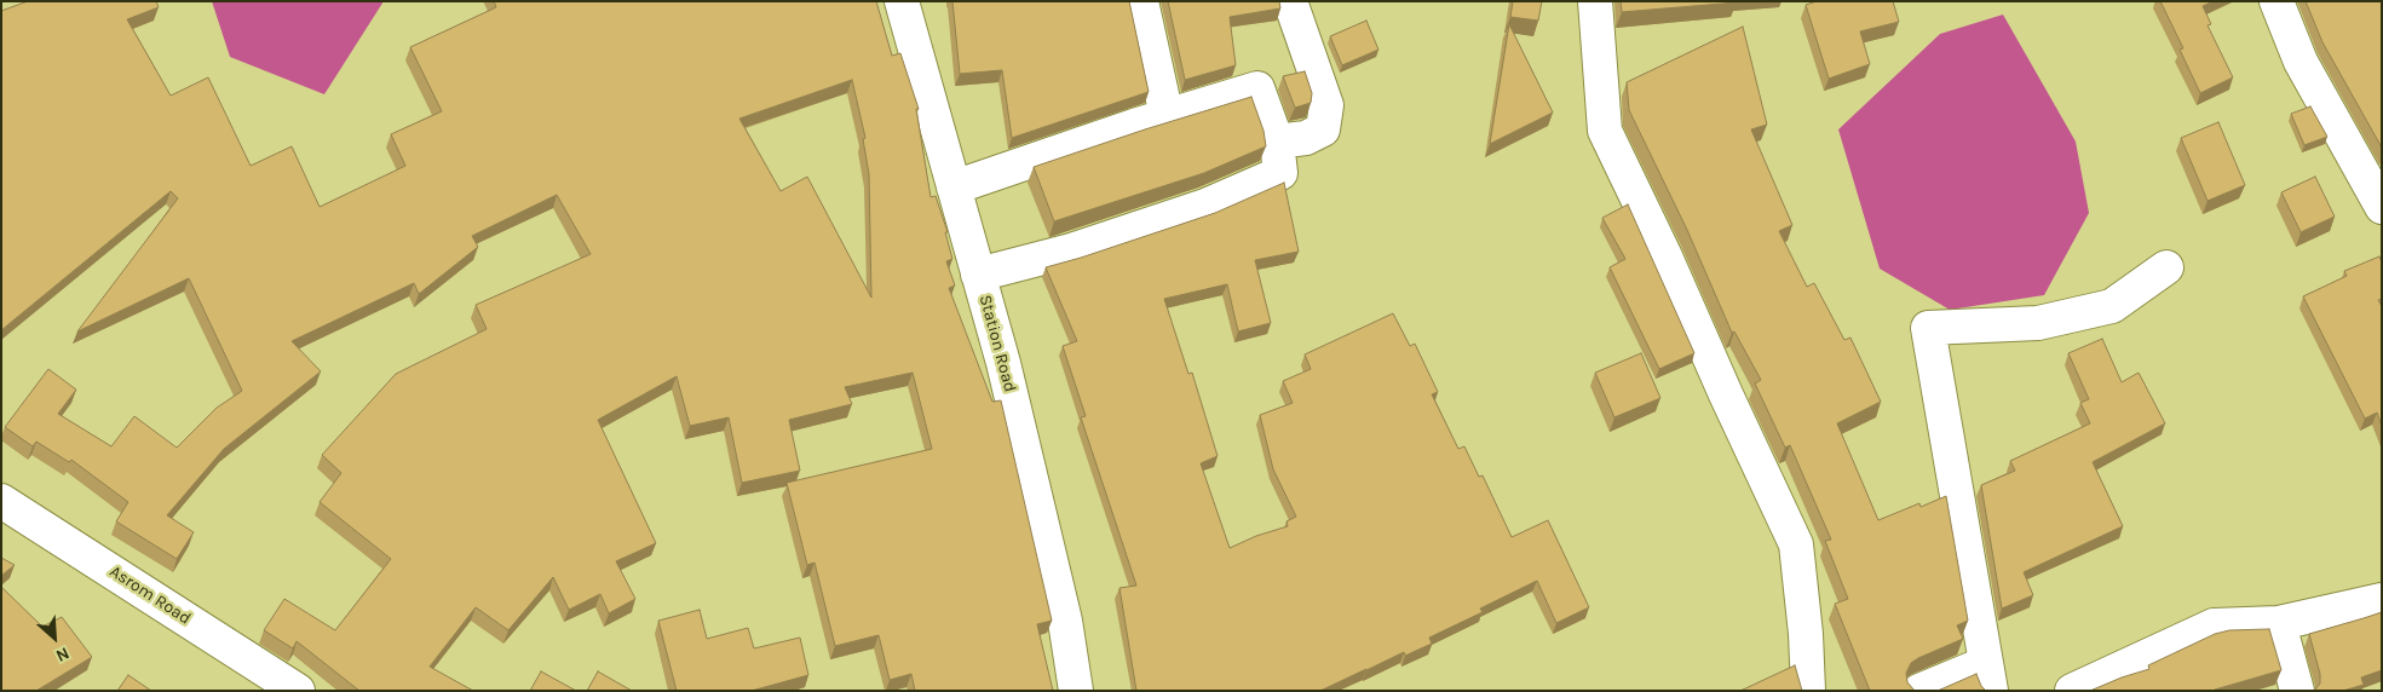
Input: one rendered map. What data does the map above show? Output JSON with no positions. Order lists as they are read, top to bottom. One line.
{"streets":{"street":["Station Road","Asrom Road"]},"north":"bottom right"}
